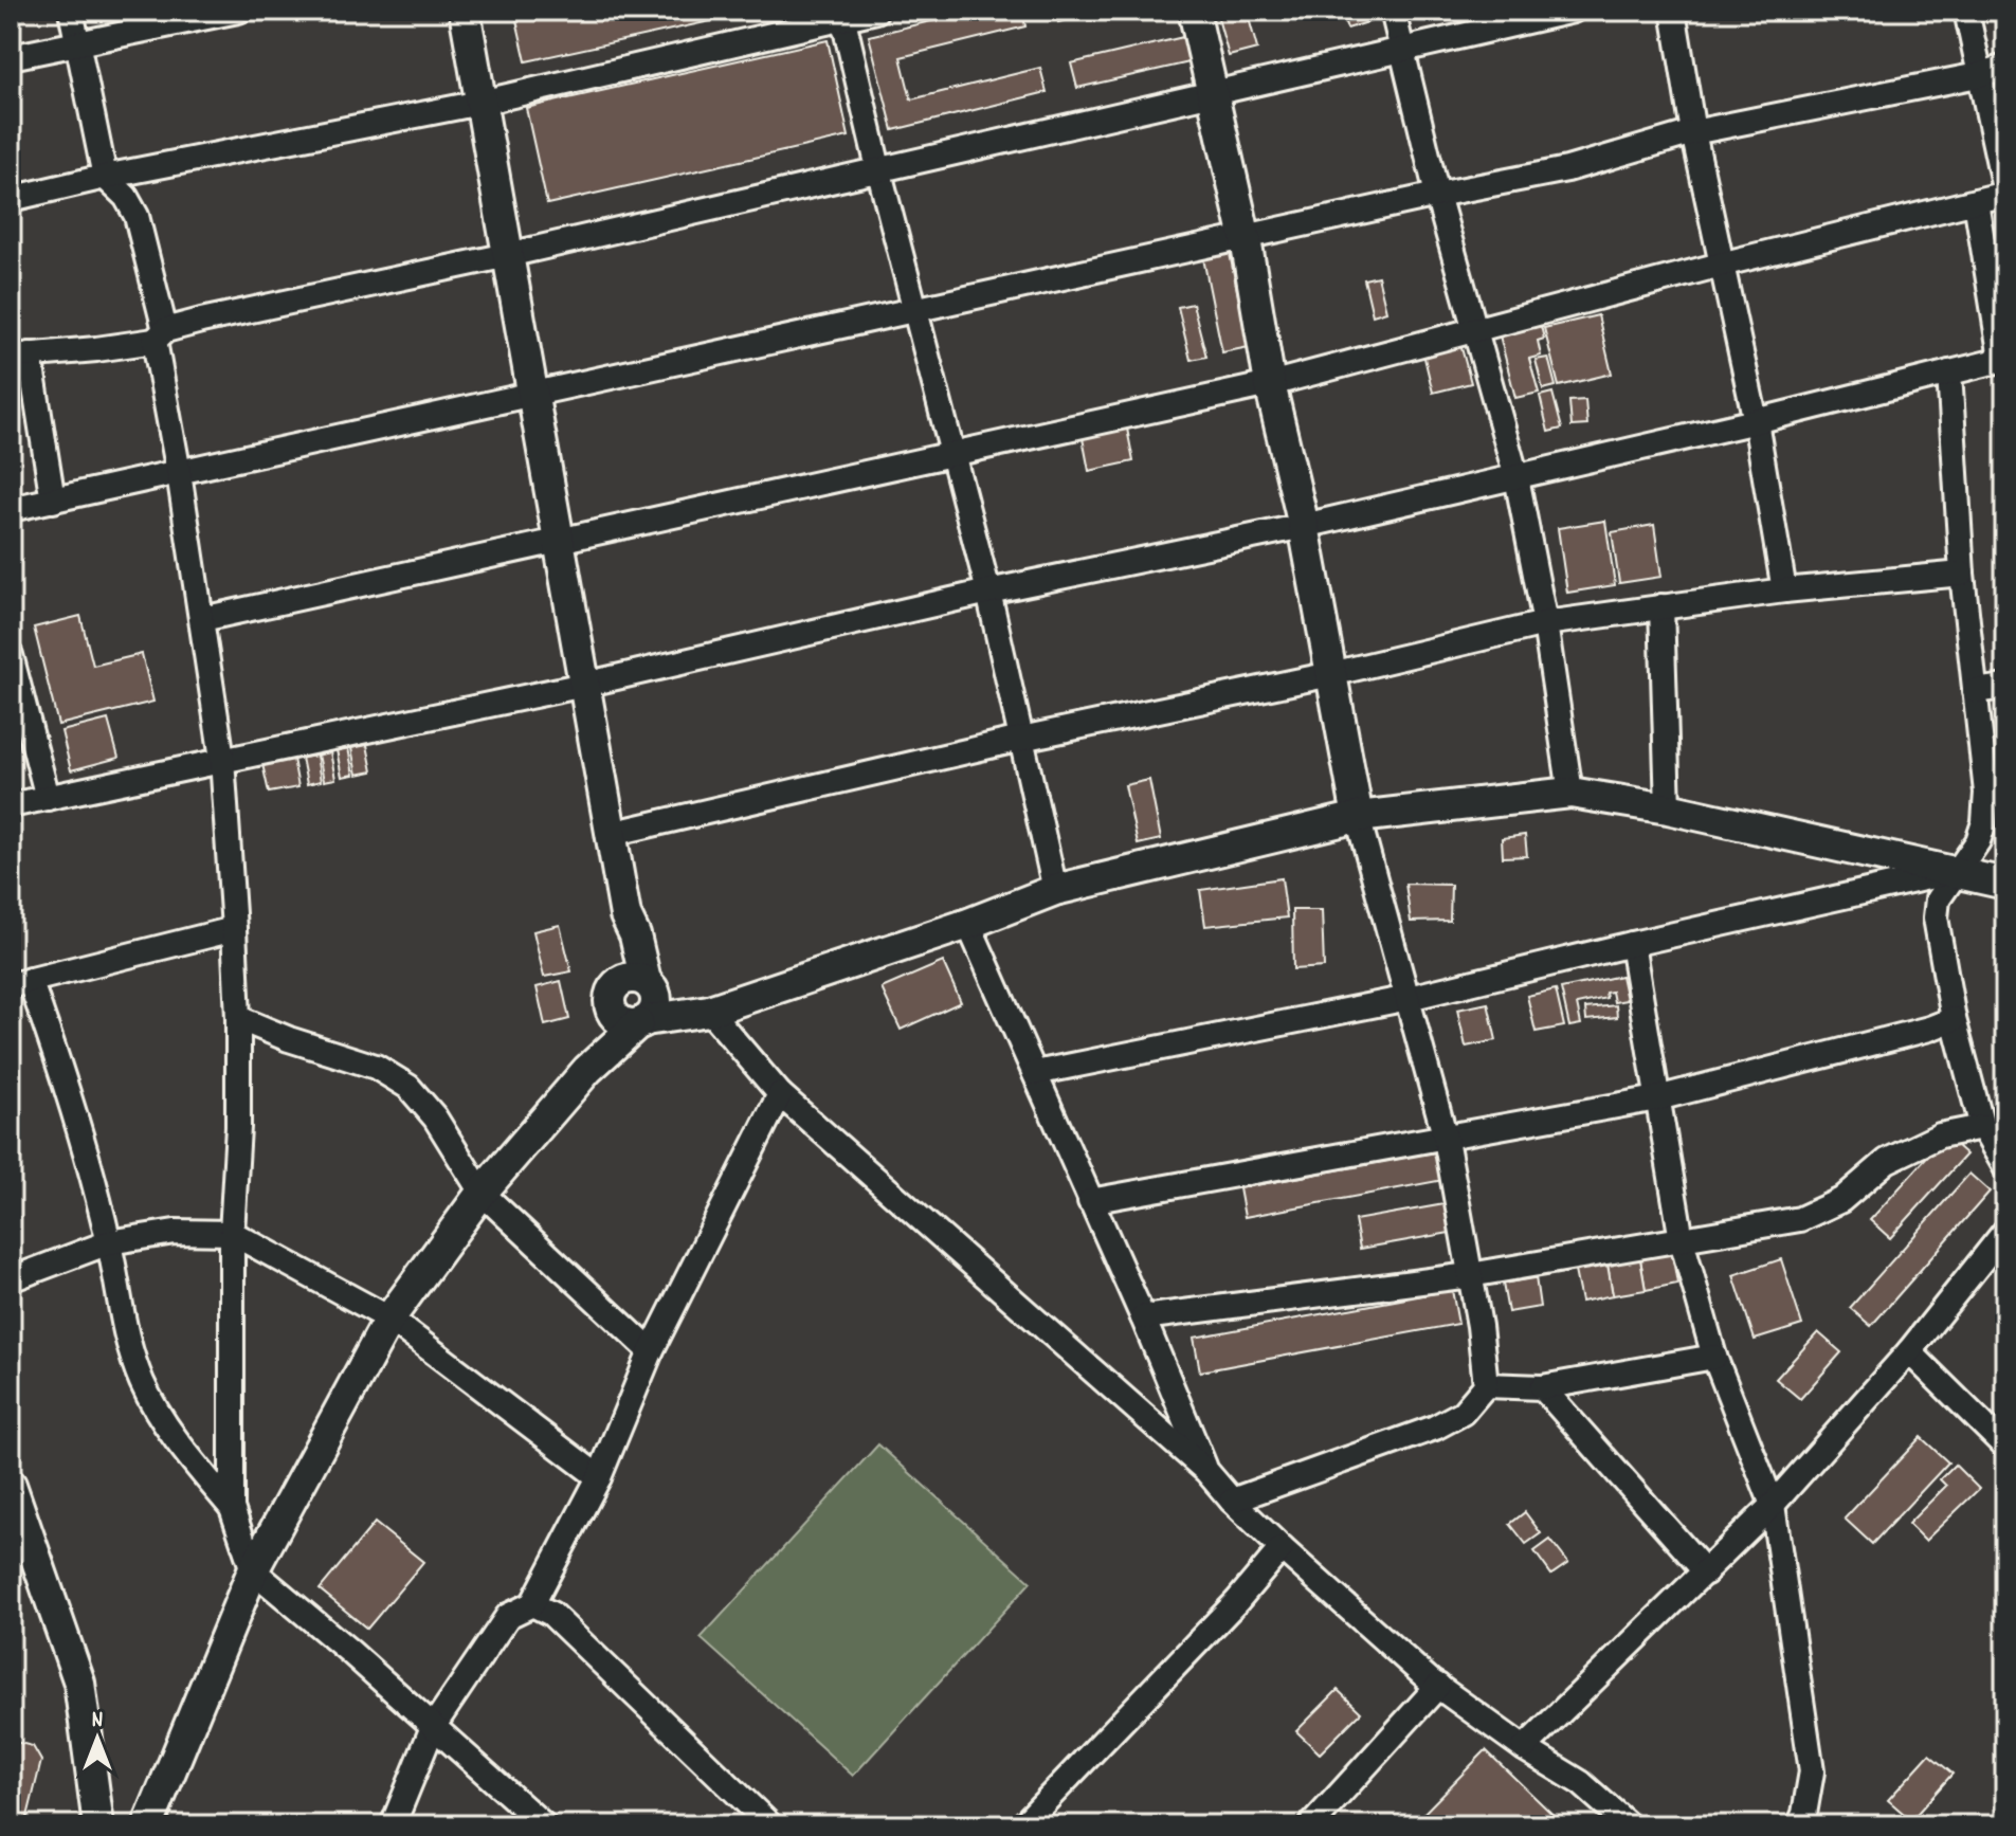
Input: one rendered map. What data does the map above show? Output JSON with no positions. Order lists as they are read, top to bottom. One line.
{"north":"top"}
